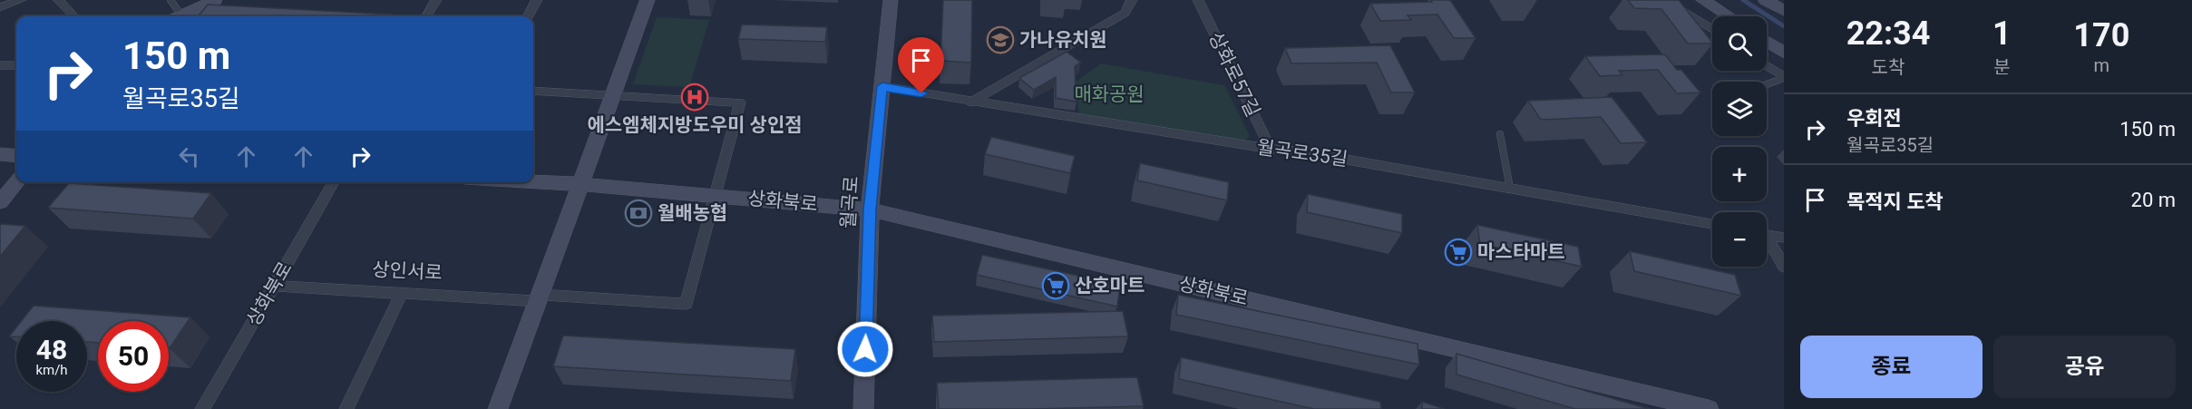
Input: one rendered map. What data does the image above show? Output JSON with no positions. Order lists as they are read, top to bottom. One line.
{"streets":{"street":["상화로57길","월곡로35길","상화북로","월곡로","상인서로"]},"crossings":[["상화로57길","월곡로35길"],["월곡로35길","월곡로"],["상화북로","월곡로"],["상화북로","상인서로"]],"parks":["매화공원"],"places":{"school or university":["가나유치원"],"hospital":["에스엠체지방도우미 상인점"],"bank":["월배농협"],"supermarket":["마스타마트","산호마트"]},"page":{"eta":["22:34","도착","1","분","170","m"],"map_buttons":["+","−"],"turn":["150 m","월곡로35길"],"list":[{"name":"우회전","note":"월곡로35길","value":"150 m"},{"name":"목적지 도착","value":"20 m"}],"speed":"48 km/h","limit":"50","buttons":["종료","공유"]}}
